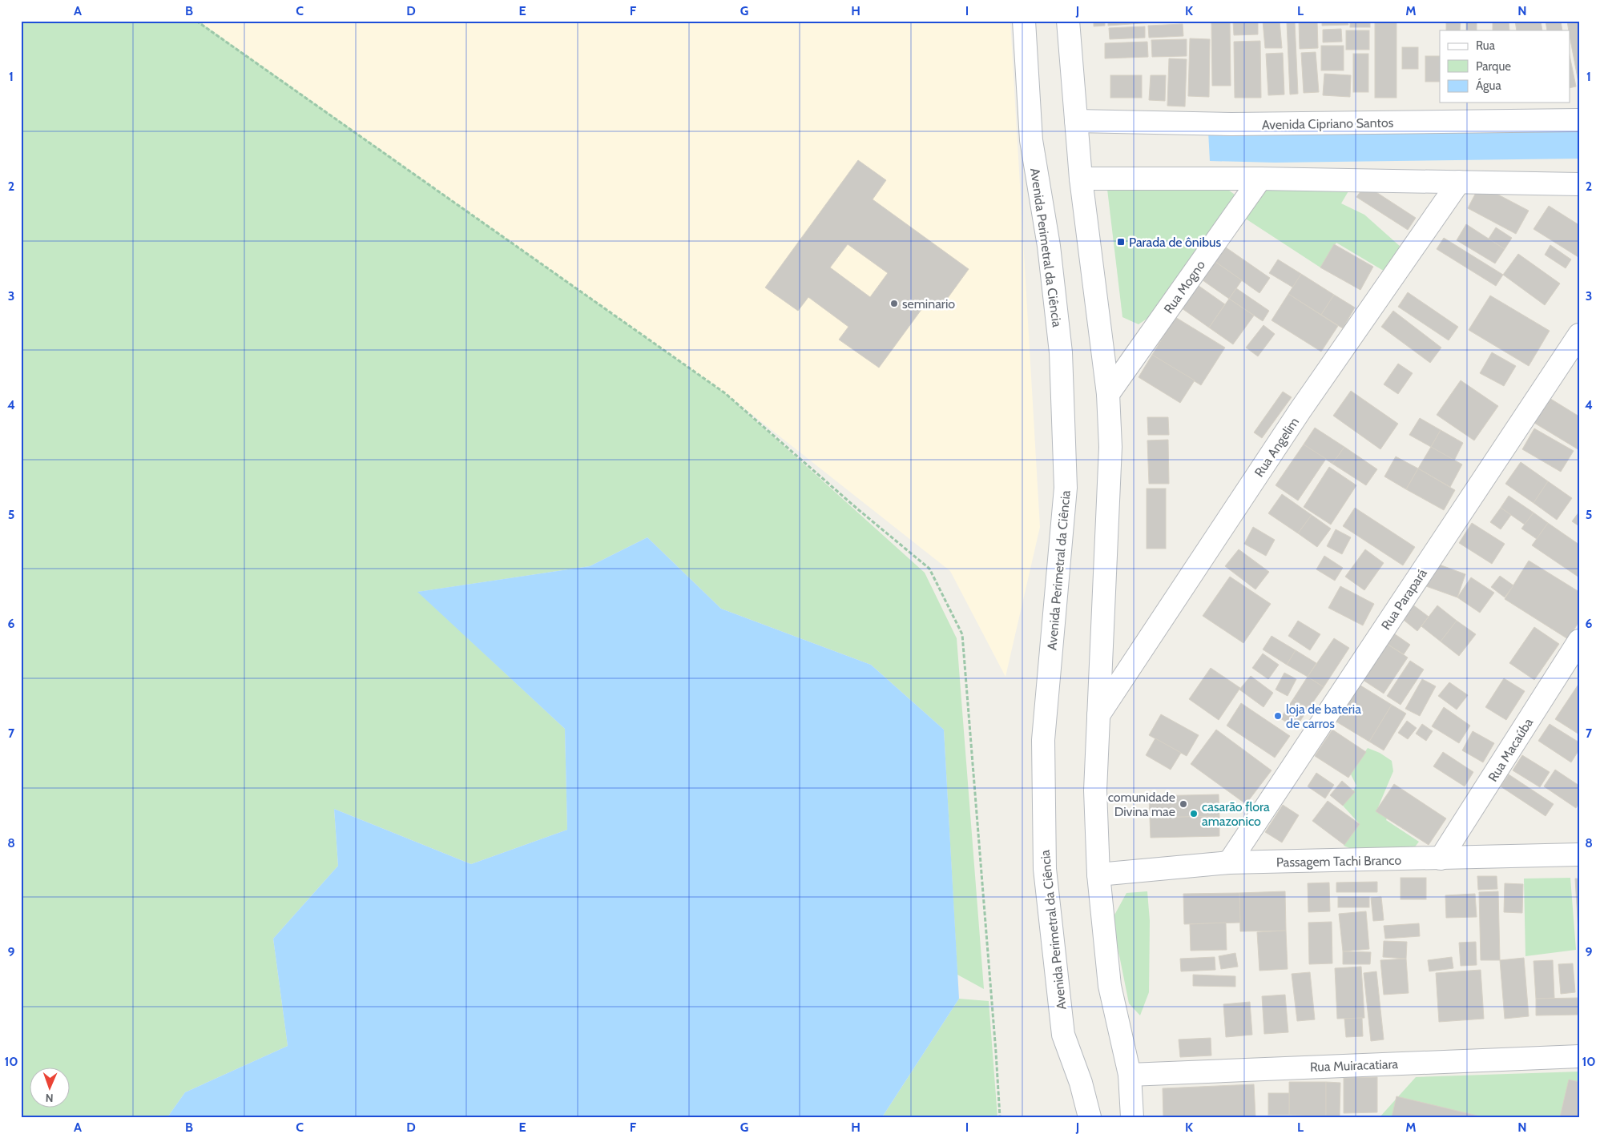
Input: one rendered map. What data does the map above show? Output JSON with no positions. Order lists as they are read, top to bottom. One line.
{"streets":{"street":["Avenida Cipriano Santos","Avenida Perimetral da Ciência","Rua Mogno","Rua Angelim","Rua Parapará","Rua Macaúba","Passagem Tachi Branco","Rua Muiracatiara"]},"crossings":[["Rua Parapará","Passagem Tachi Branco"],["Rua Macaúba","Passagem Tachi Branco"]],"places":{"transit":["Parada de ônibus"],"other":["seminario","loja de bateria de carros","comunidade Divina mae","casarão flora amazonico"]},"legend":["Rua","Parque","Água"],"north":"bottom","grid":{"columns":["A","B","C","D","E","F","G","H","I","J","K","L","M","N"],"rows":["1","2","3","4","5","6","7","8","9","10"]}}
